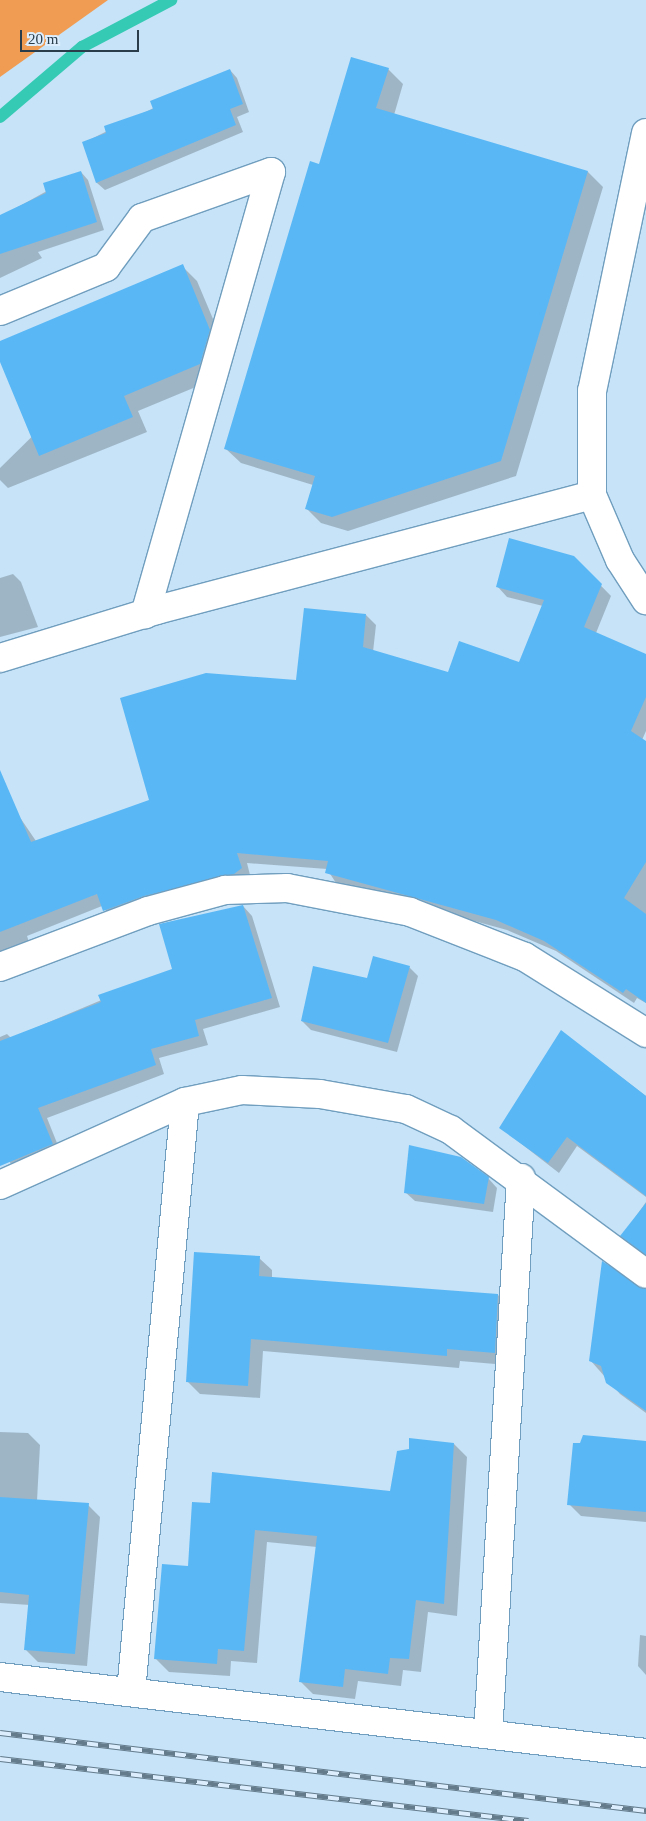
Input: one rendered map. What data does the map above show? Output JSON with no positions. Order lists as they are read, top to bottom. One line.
{"scale_bar":"20 m"}
